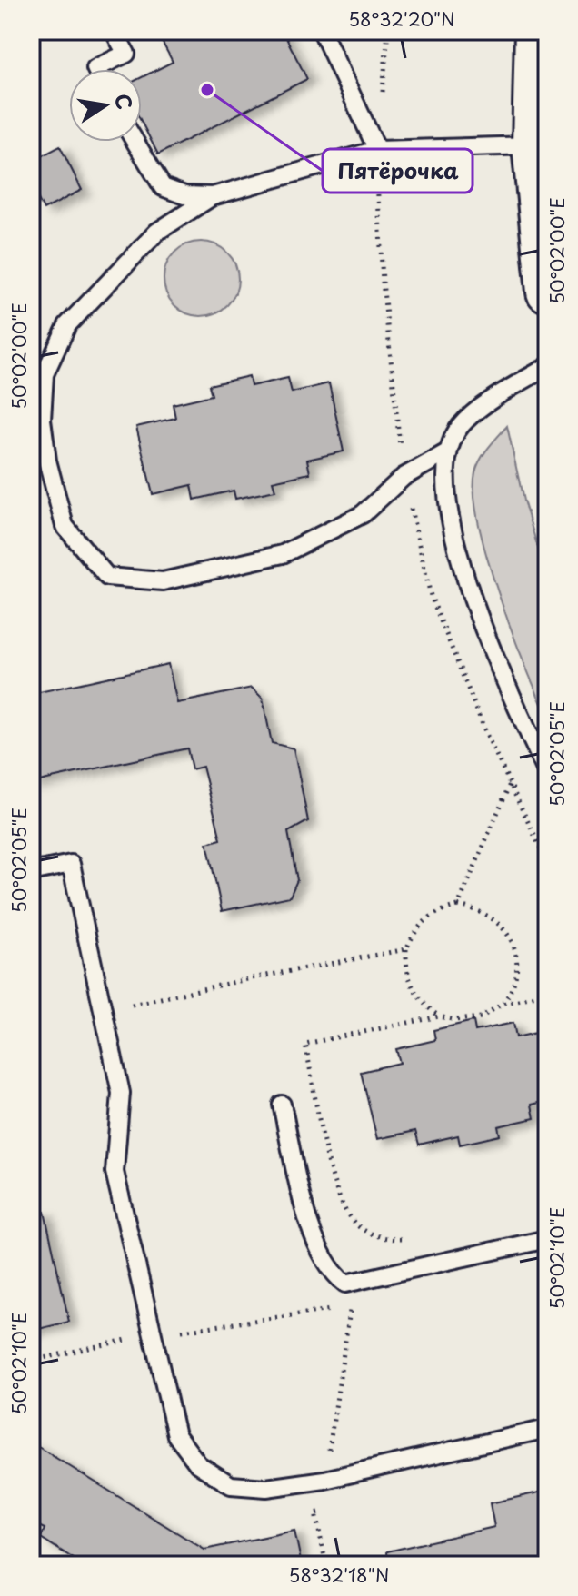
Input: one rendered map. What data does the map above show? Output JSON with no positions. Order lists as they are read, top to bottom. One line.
{"places":["Пятёрочка"],"north":"right","coordinates":["58°32'20\"N","50°02'00\"E","50°02'05\"E","50°02'10\"E","58°32'18\"N"]}
